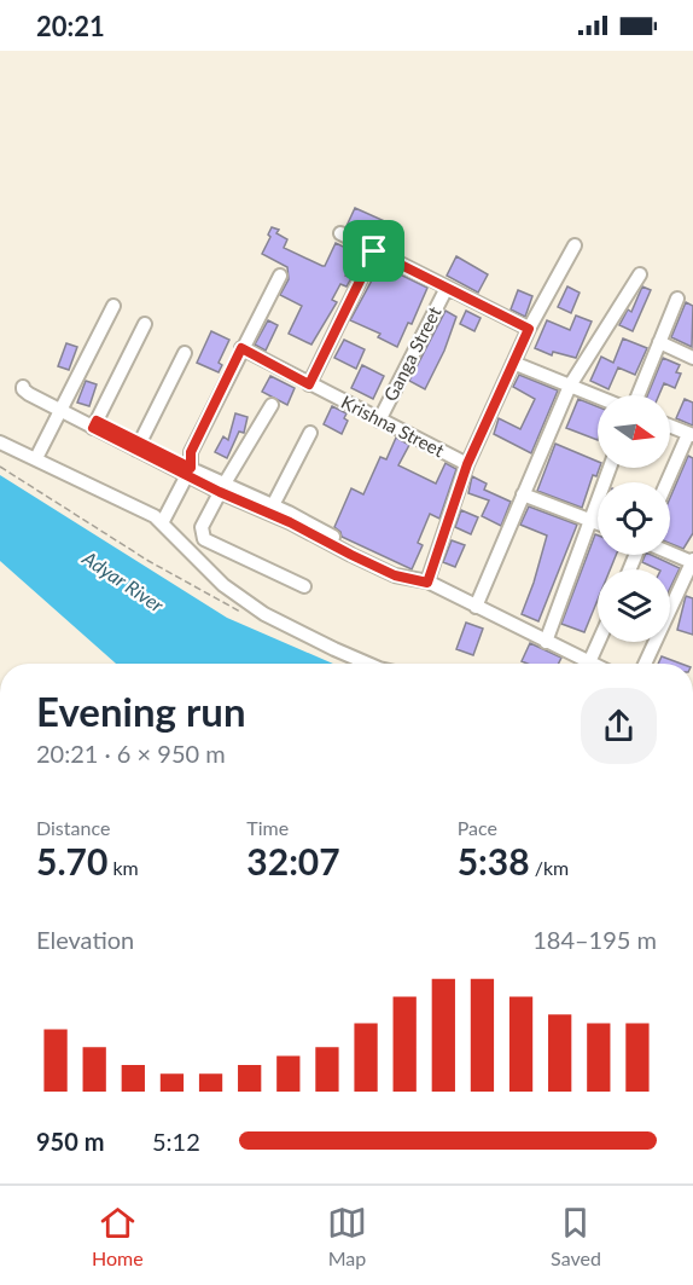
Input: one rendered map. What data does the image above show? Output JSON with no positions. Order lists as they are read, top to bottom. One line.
{"streets":{"street":["Ganga Street","Krishna Street"]},"crossings":[["Ganga Street","Krishna Street"]],"water":["Adyar River"],"north":"right","page":{"status":"20:21","heading":["Evening run","20:21 · 6 × 950 m"],"stats":[["Distance","5.70 km"],["Time","32:07"],["Pace","5:38 /km"]],"chart":["Elevation","184–195 m"],"list":[{"name":"950 m","note":"5:12"}],"tabs":["Home","Map","Saved"]}}
